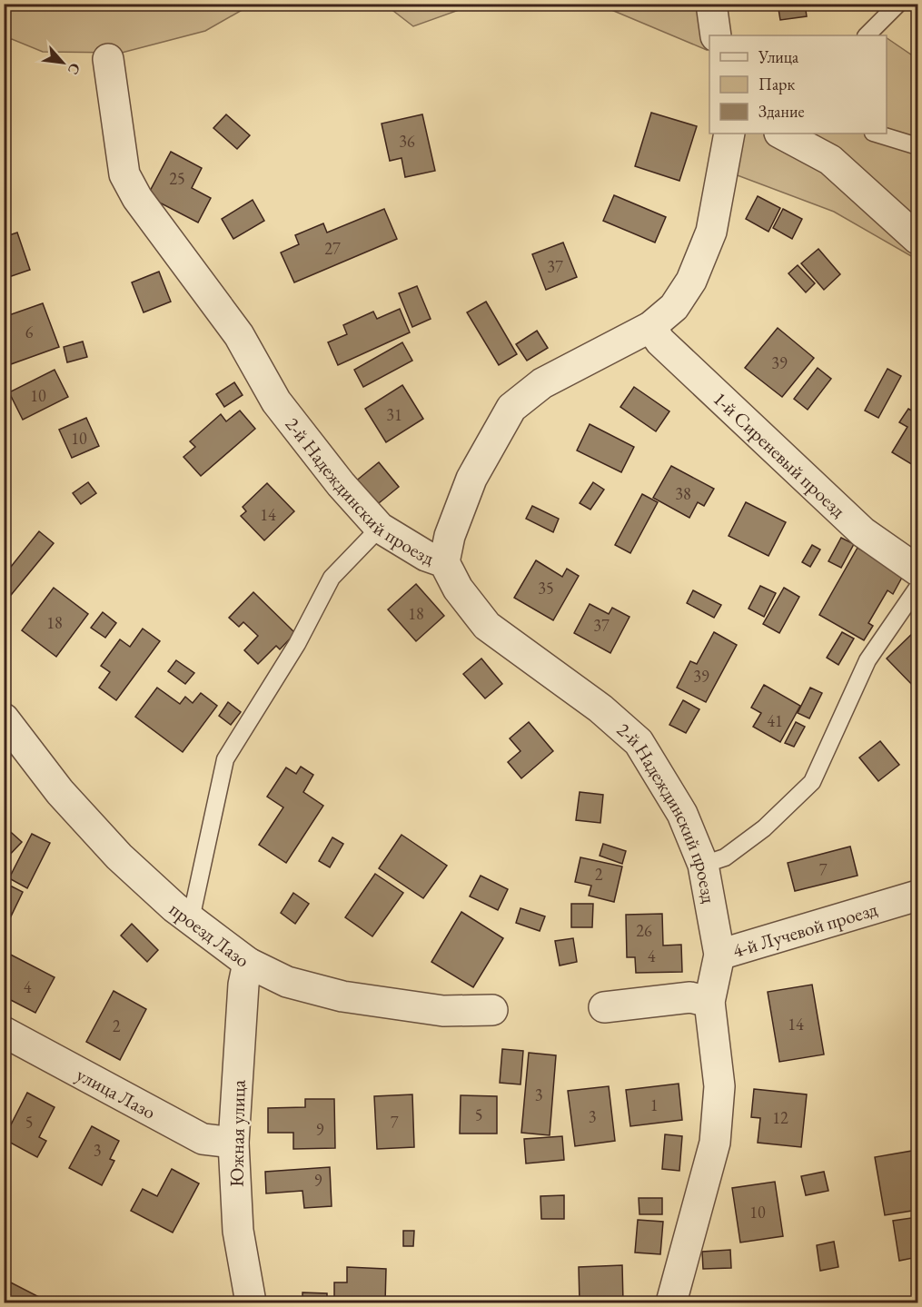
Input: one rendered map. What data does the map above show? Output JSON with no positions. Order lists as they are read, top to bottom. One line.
{"streets":{"street":["1-й Сиреневый проезд","2-й Надеждинский проезд","4-й Лучевой проезд","проезд Лазо","улица Лазо","Южная улица"]},"crossings":[["2-й Надеждинский проезд","4-й Лучевой проезд"],["проезд Лазо","Южная улица"],["улица Лазо","Южная улица"]],"house_numbers":["36","25","27","37","6","39","10","31","10","38","14","35","18","18","37","39","41","7","2","26","4","4","14","2","3","1","5","3","12","5","7","9","3","9","10"],"legend":["Улица","Парк","Здание"],"north":"bottom right"}
